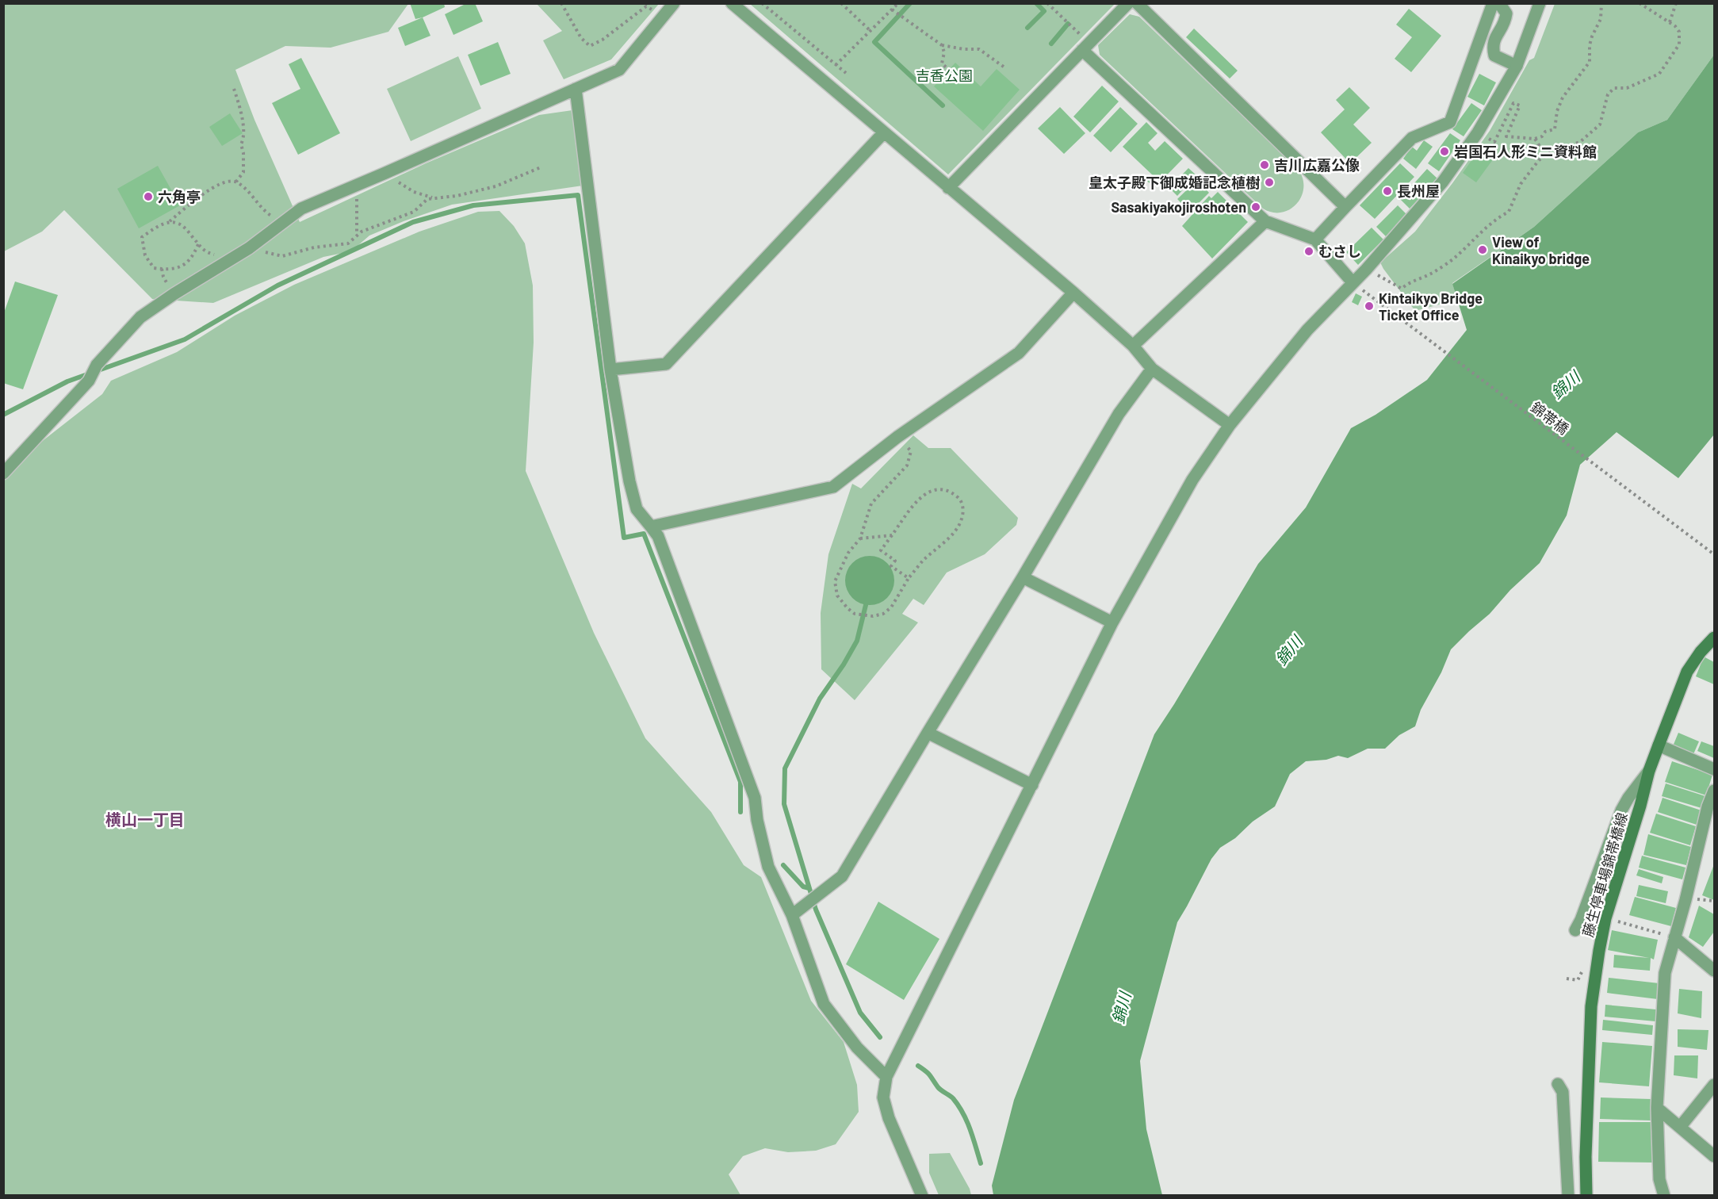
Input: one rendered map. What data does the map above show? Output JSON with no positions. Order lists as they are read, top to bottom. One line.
{"streets":{"main road":["藤生停車場錦帯橋線"],"path":["錦帯橋"]},"districts":["横山一丁目"],"water":["錦川"],"parks":["吉香公園"],"places":["岩国石人形ミニ資料館","吉川広嘉公像","皇太子殿下御成婚記念植樹","長州屋","六角亭","Sasakiyakojiroshoten","View of Kinaikyo bridge","むさし","Kintaikyo Bridge Ticket Office"]}
